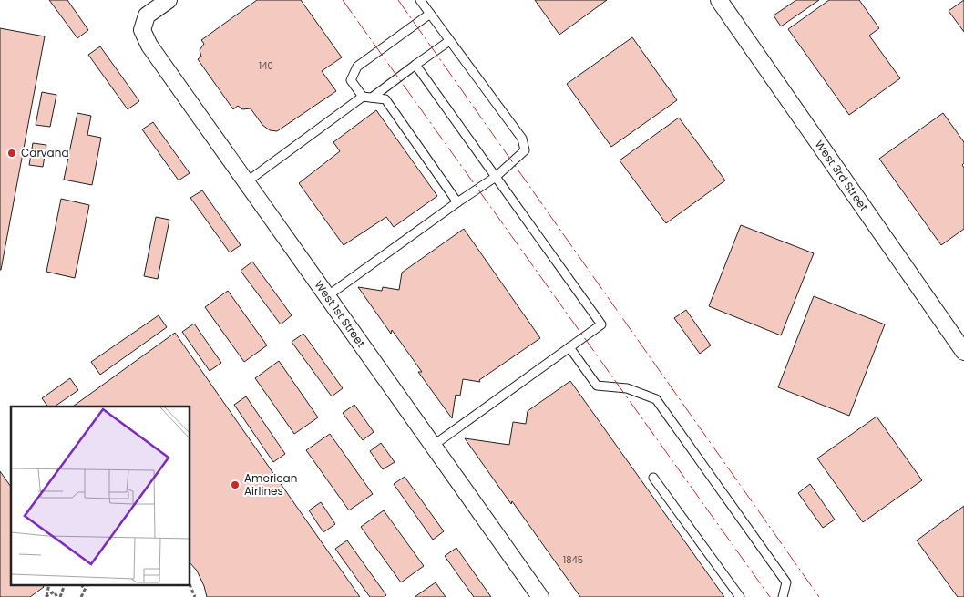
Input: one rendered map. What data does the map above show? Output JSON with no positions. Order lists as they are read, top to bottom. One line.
{"streets":{"street":["West 3rd Street","West 1st Street"]},"places":["Carvana","American Airlines"],"house_numbers":["140","1845"]}
